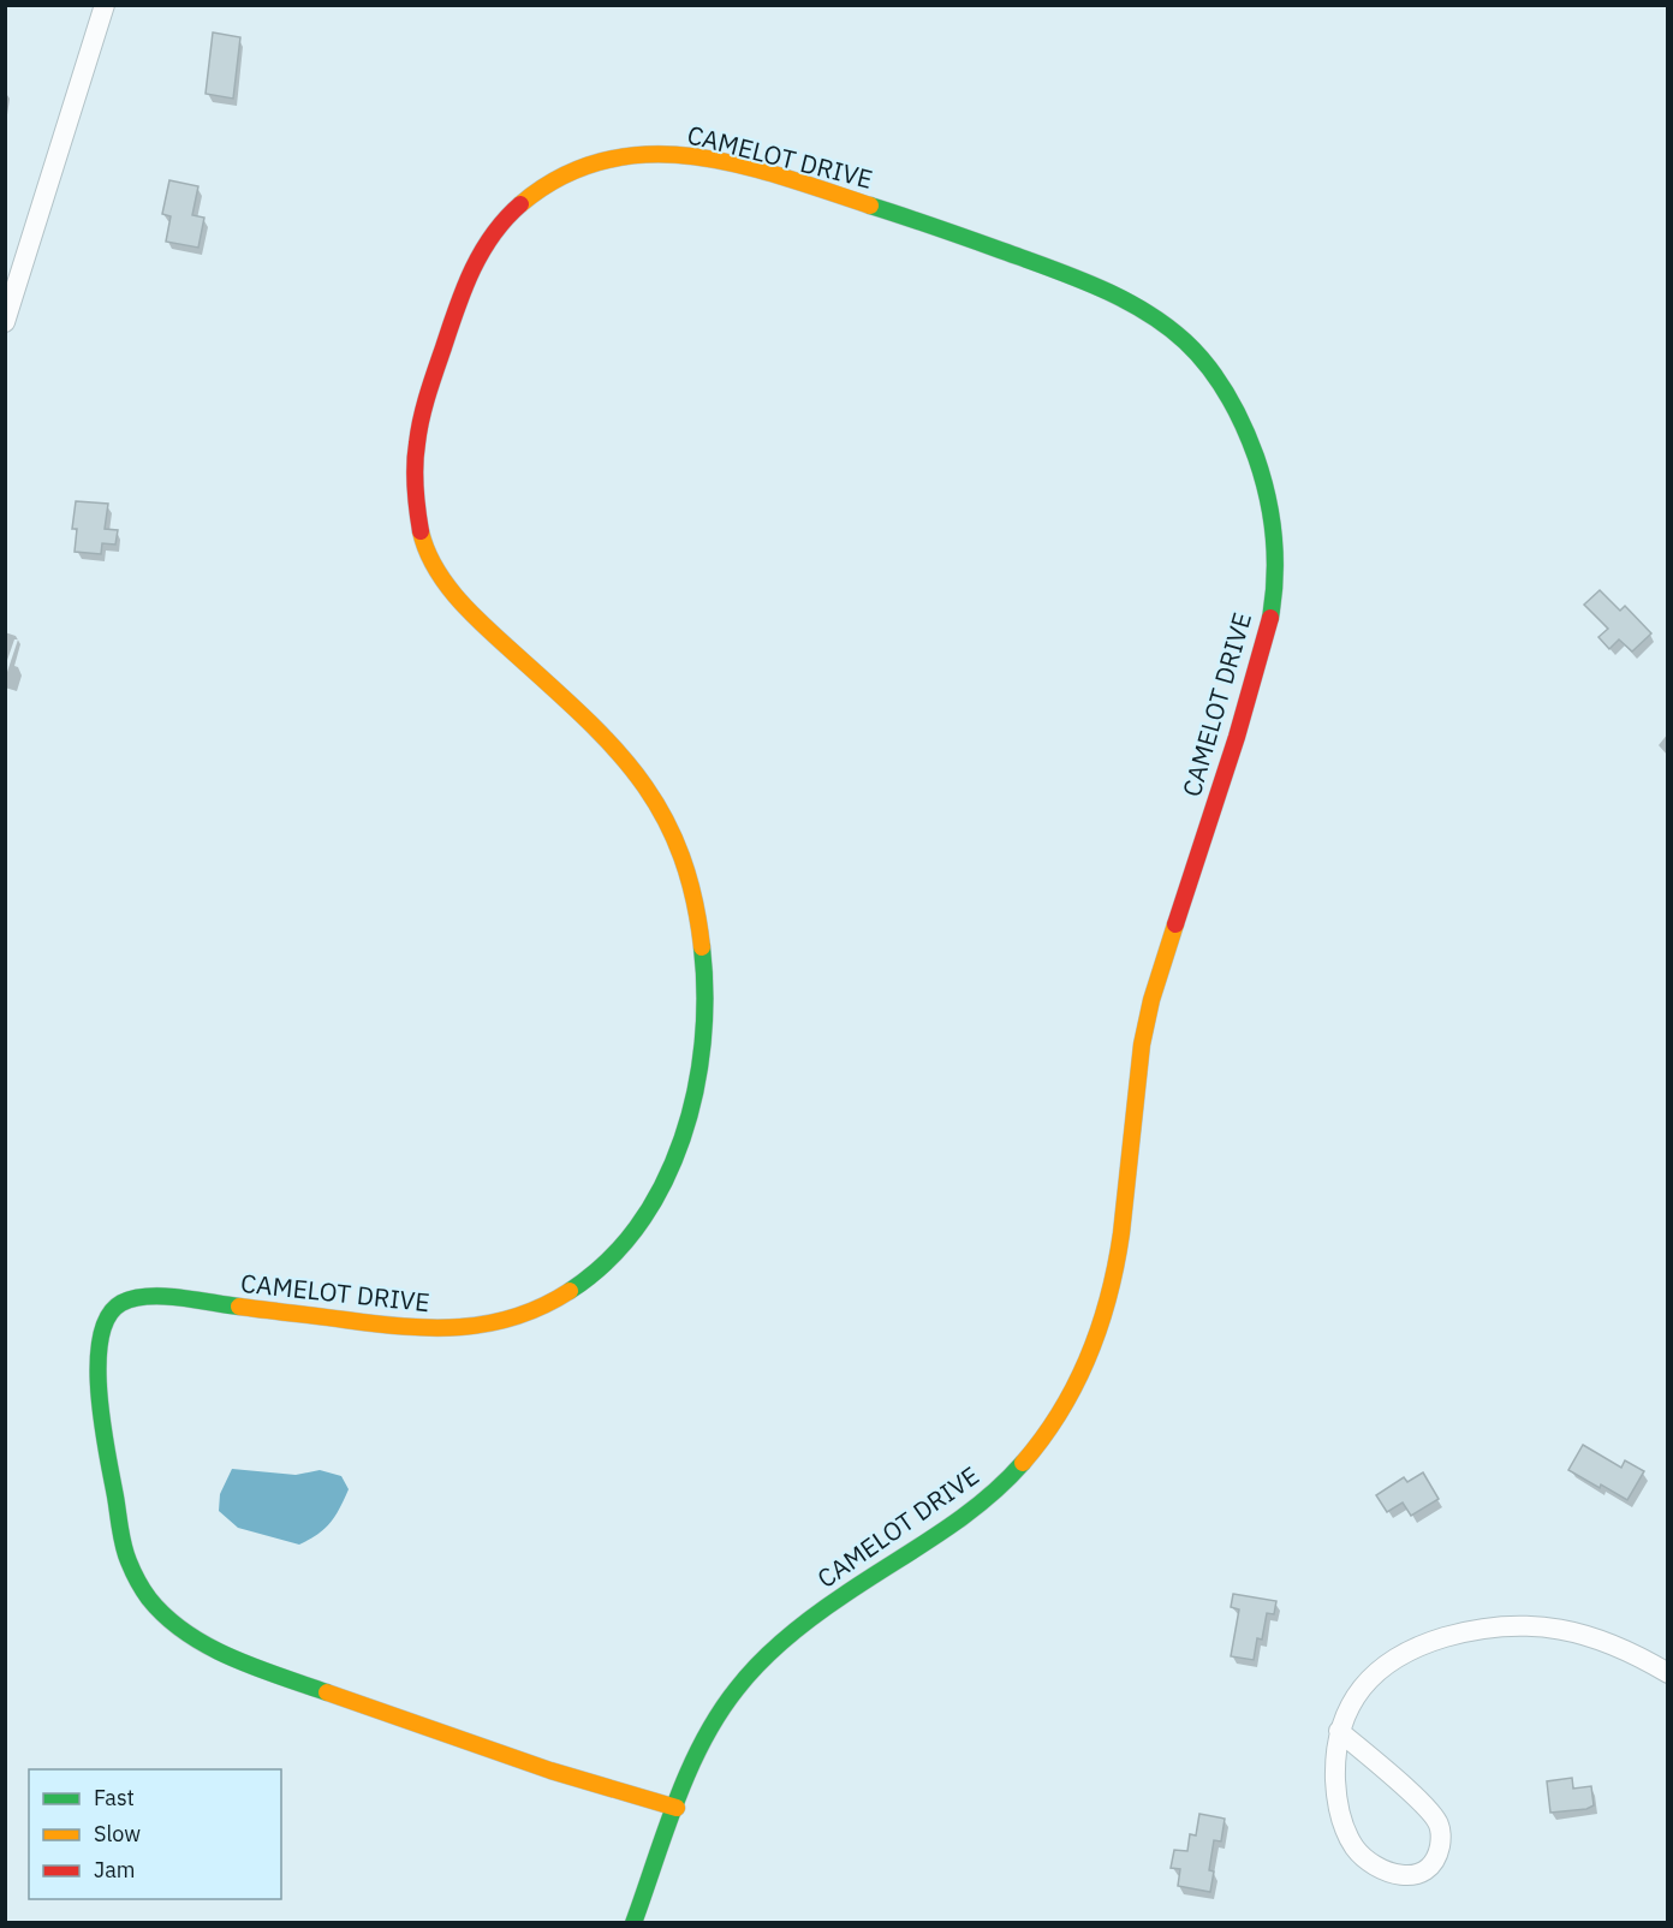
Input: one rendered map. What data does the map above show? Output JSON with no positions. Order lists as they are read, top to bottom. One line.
{"streets":{"street":["CAMELOT DRIVE"]},"legend":["Fast","Slow","Jam"]}
